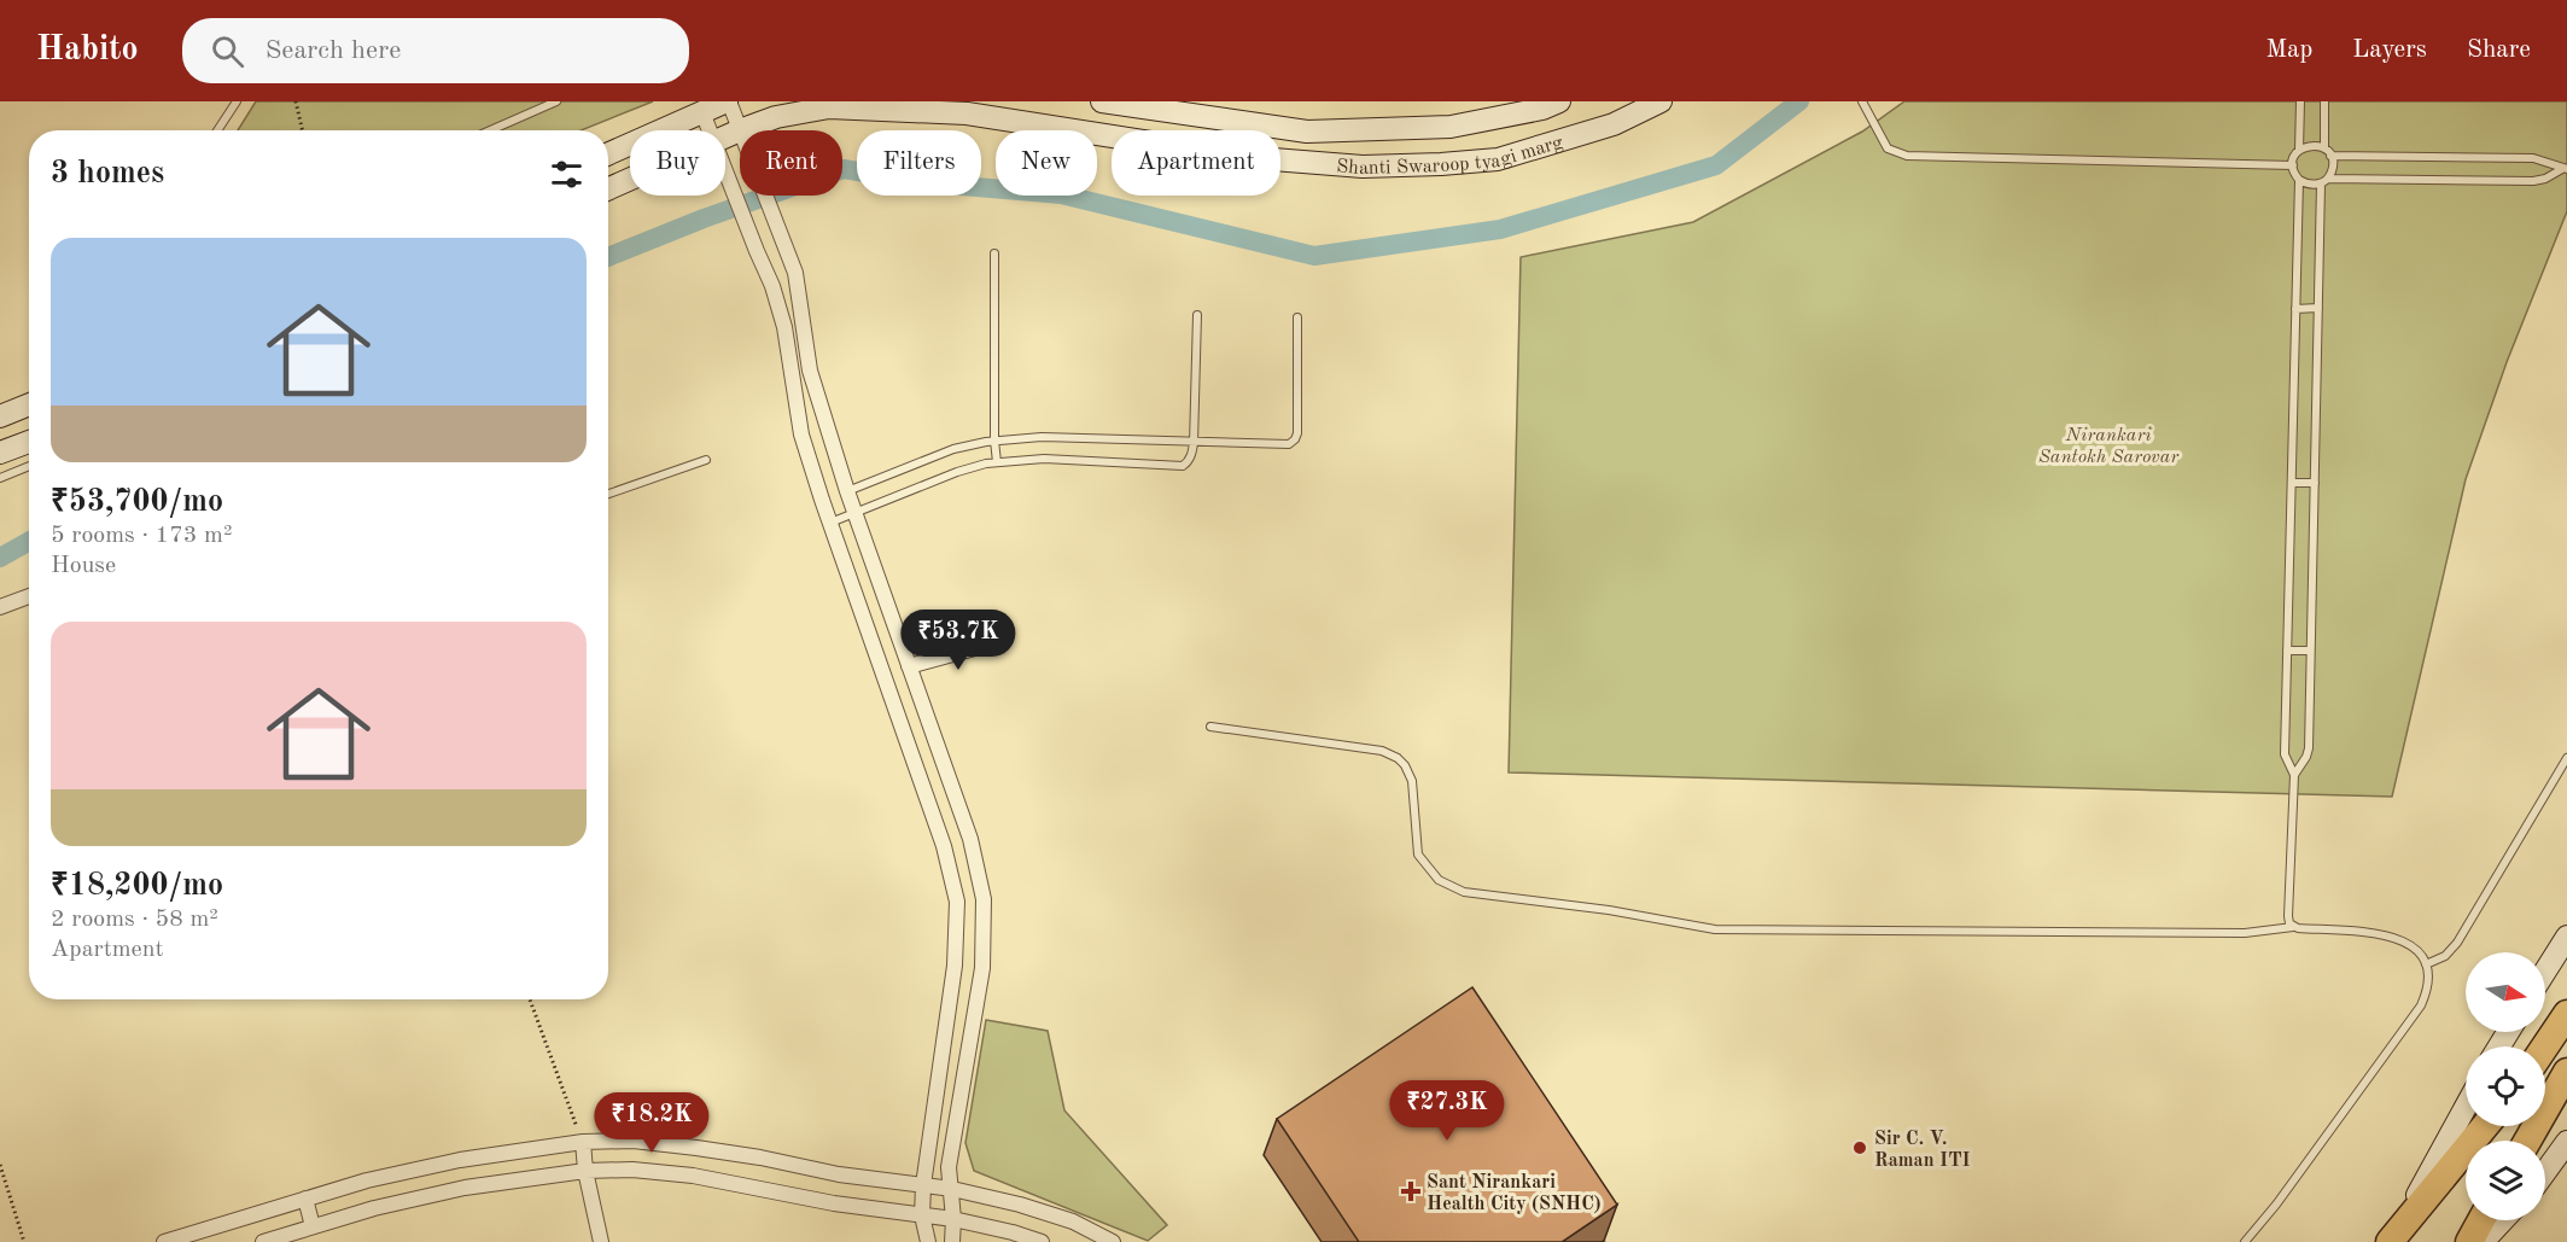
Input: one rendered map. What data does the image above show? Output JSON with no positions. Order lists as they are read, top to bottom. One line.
{"streets":{"main road":["Shanti Swaroop tyagi marg"]},"parks":["Nirankari Santokh Sarovar"],"places":{"other":["Sir C. V. Raman ITI"],"health":["Sant Nirankari Health City (SNHC)"]},"north":"right","page":{"header":"Habito","search":"Search here","nav":["Map","Layers","Share"],"chip":["Buy","Rent","Filters","New","Apartment"],"heading":"3 homes","list":[{"name":"₹53,700/mo","note":"5 rooms · 173 m² · House"},{"name":"₹18,200/mo","note":"2 rooms · 58 m² · Apartment"}],"price":["₹53.7K","₹27.3K","₹18.2K"]}}
